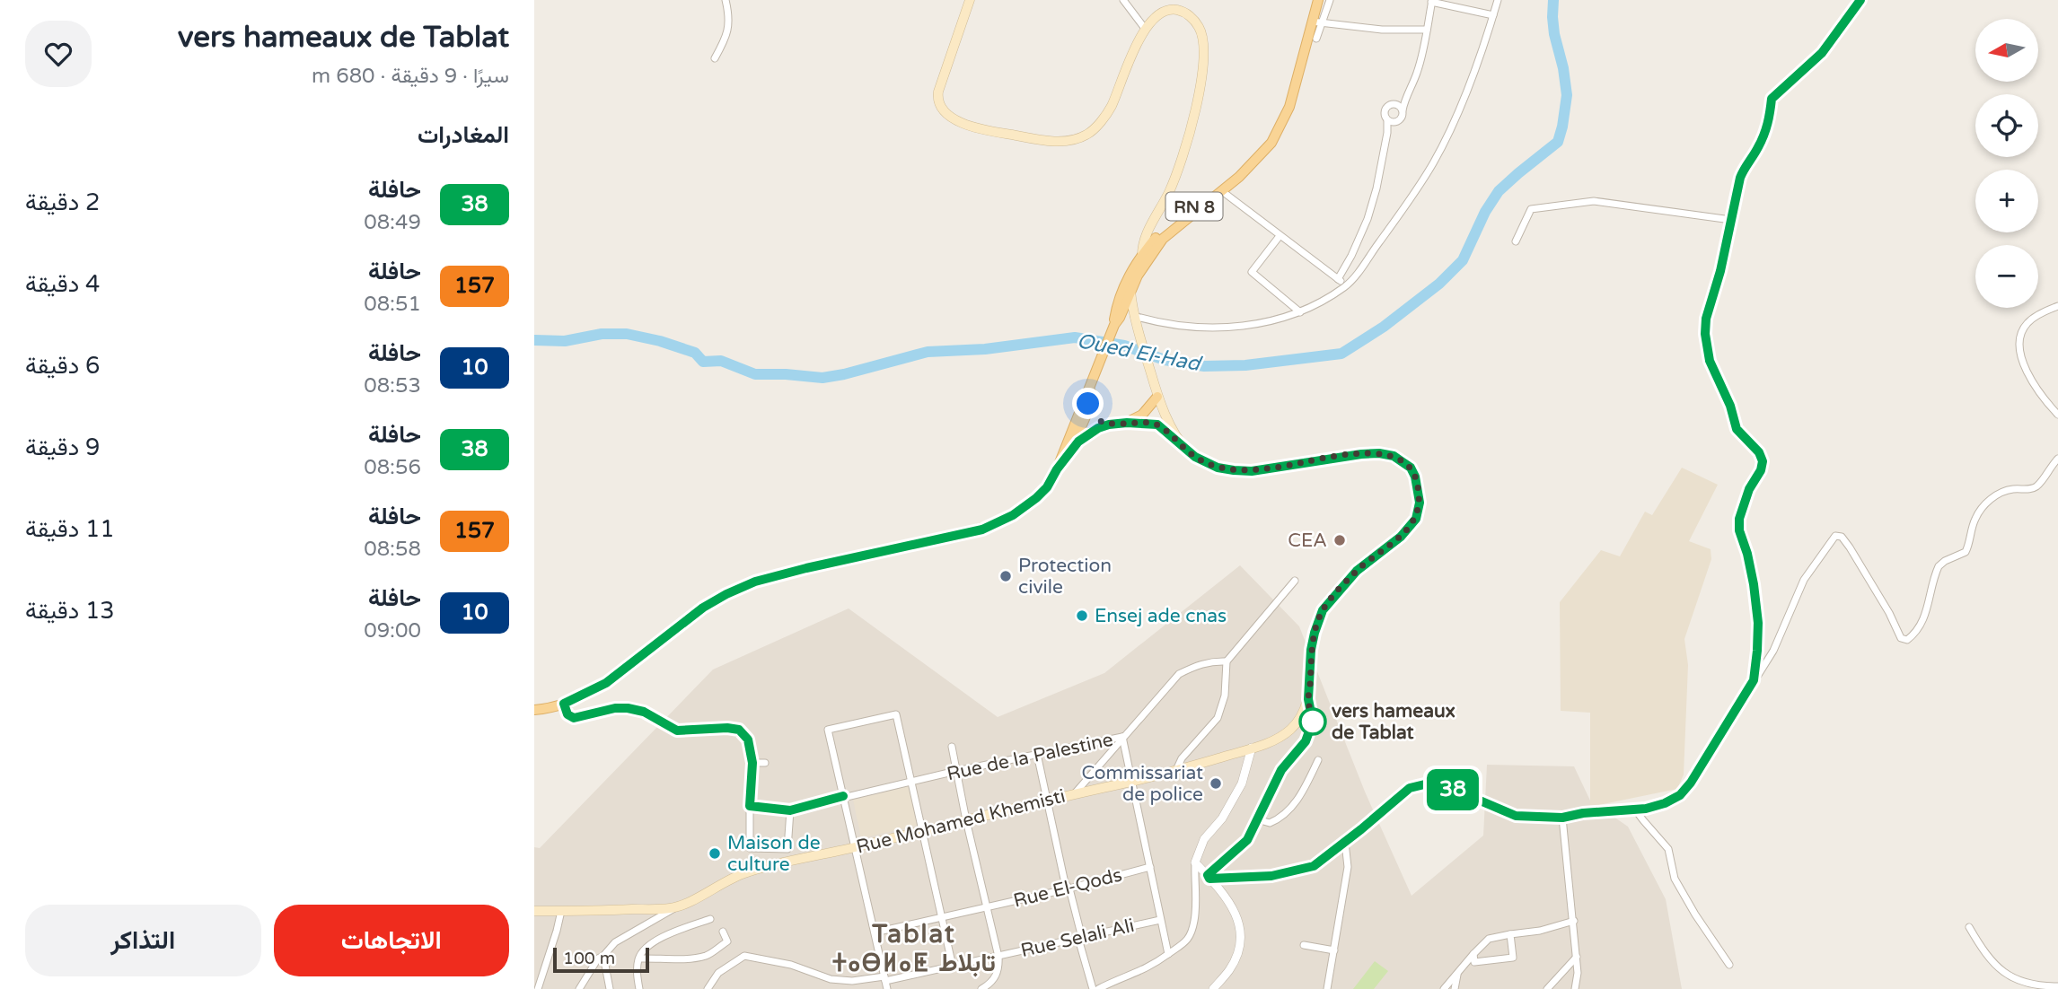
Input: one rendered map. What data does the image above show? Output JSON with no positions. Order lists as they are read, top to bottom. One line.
{"streets":{"main road":["RN 8","Rue Mohamed Khemisti"],"street":["Rue de la Palestine","Rue El-Qods","Rue Selali Ali"]},"districts":["Tablat ⵜⴰⴱⵍⴰⵟ تابلاط"],"water":["Oued El-Had"],"places":["CEA","Protection civile","Ensej ade cnas","vers hameaux de Tablat","Commissariat de police","Maison de culture"],"lines":["bus line 38"],"scale_bar":"100 m","north":"left","page":{"on_map":"38","heading":[["vers hameaux de Tablat","سيرًا · 9 دقيقة · 680 m"],"المغادرات"],"map_buttons":["+","−"],"list":[{"mark":"38","name":"حافلة","note":"08:49","value":"2 دقيقة"},{"mark":"157","name":"حافلة","note":"08:51","value":"4 دقيقة"},{"mark":"10","name":"حافلة","note":"08:53","value":"6 دقيقة"},{"mark":"38","name":"حافلة","note":"08:56","value":"9 دقيقة"},{"mark":"157","name":"حافلة","note":"08:58","value":"11 دقيقة"},{"mark":"10","name":"حافلة","note":"09:00","value":"13 دقيقة"}],"buttons":["الاتجاهات","التذاكر"],"scale":"100 m"}}
